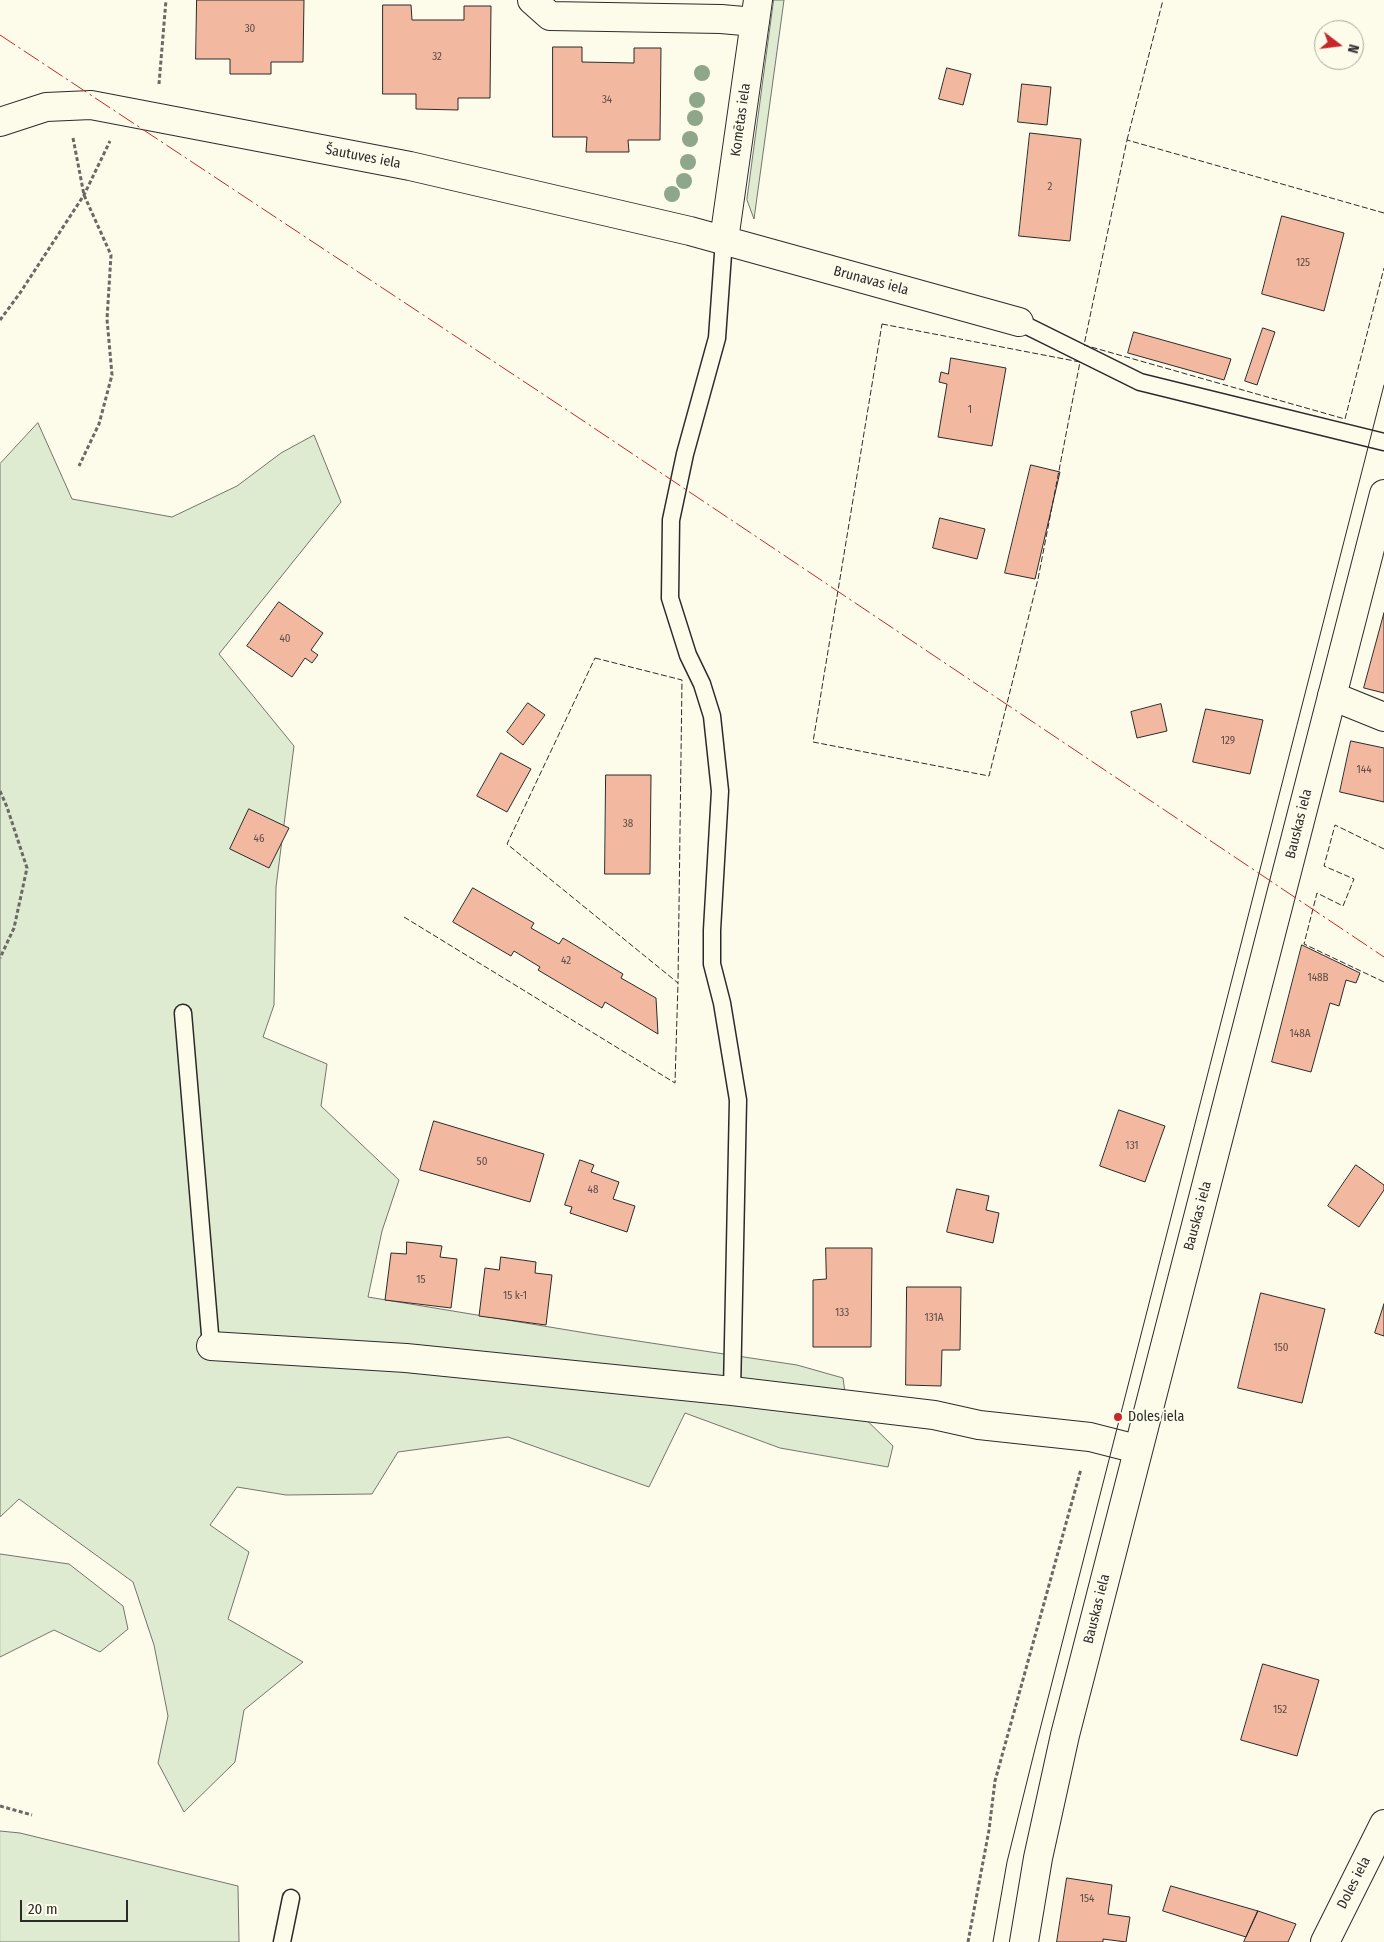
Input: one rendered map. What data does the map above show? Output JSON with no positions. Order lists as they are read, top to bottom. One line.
{"streets":{"street":["Komētas iela","Šautuves iela","Brunavas iela","Bauskas iela","Doles iela"]},"crossings":[["Komētas iela","Šautuves iela"],["Komētas iela","Brunavas iela"],["Šautuves iela","Brunavas iela"]],"places":["Doles iela"],"house_numbers":["30","32","34","2","125","1","40","129","144","38","46","42","148B","148A","131","50","48","15","15 k-1","133","131A","150","152","154"],"scale_bar":"20 m","north":"right"}
